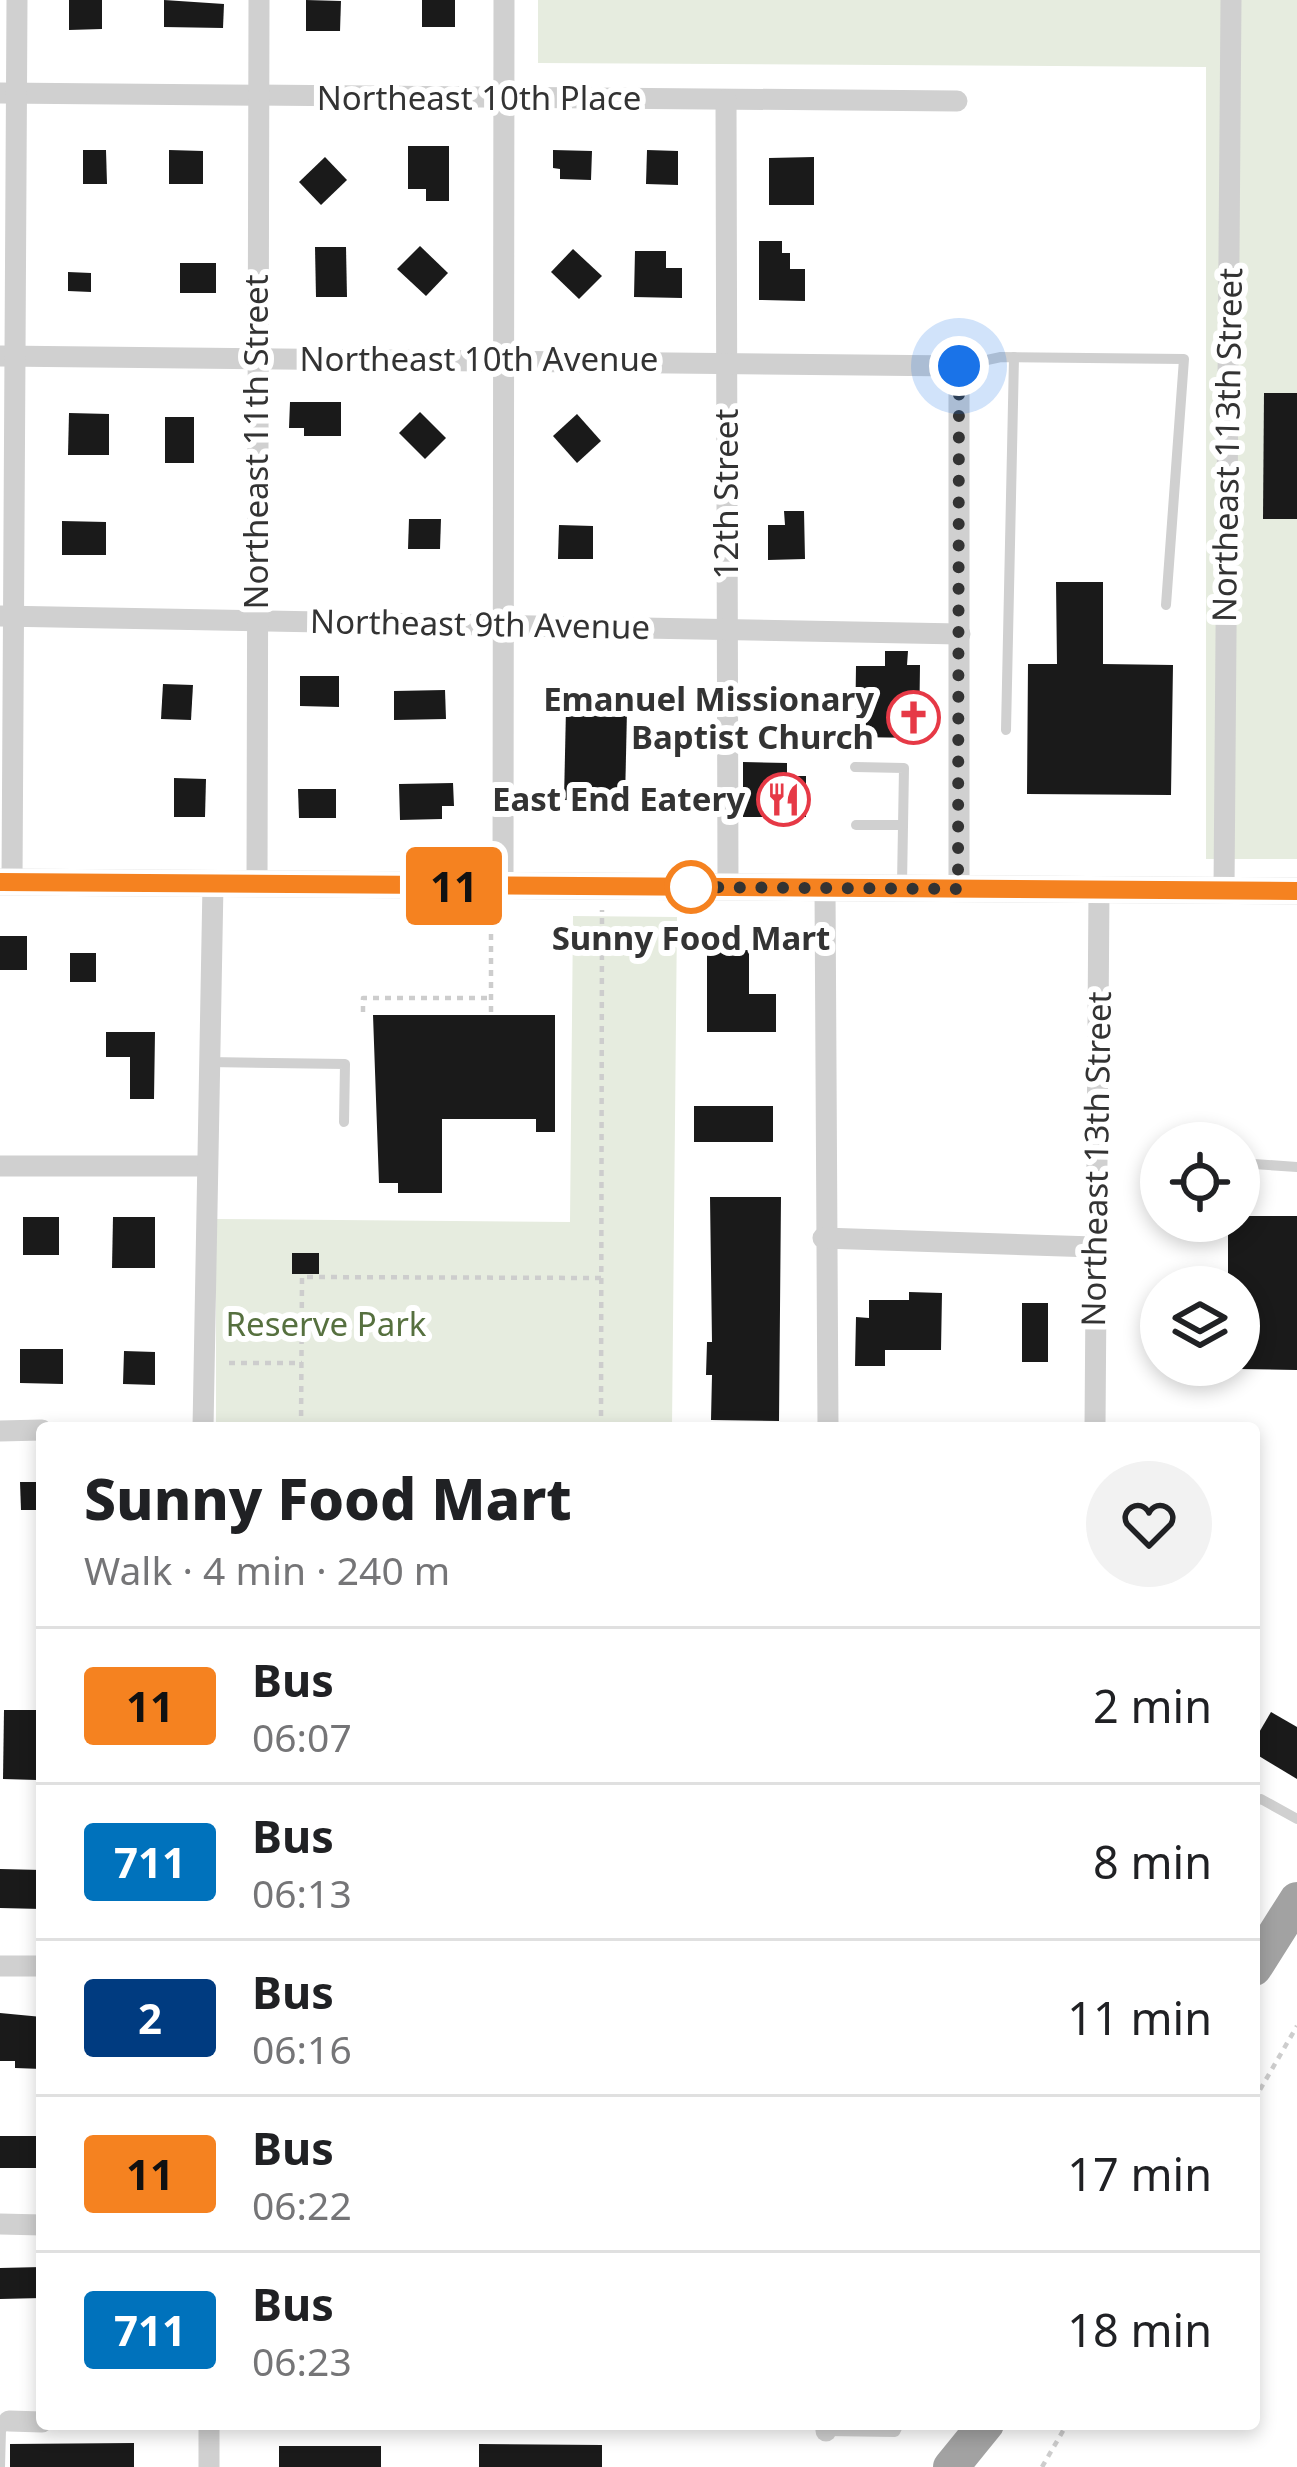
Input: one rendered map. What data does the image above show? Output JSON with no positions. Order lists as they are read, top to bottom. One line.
{"streets":{"street":["Northeast 10th Place","Northeast 10th Avenue","Northeast 11th Street","Northeast 113th Street","12th Street","Northeast 9th Avenue","Northeast 13th Street"]},"crossings":[["Northeast 10th Place","Northeast 11th Street"],["Northeast 10th Place","12th Street"],["Northeast 10th Avenue","Northeast 11th Street"],["Northeast 10th Avenue","12th Street"],["Northeast 11th Street","Northeast 9th Avenue"],["12th Street","Northeast 9th Avenue"]],"parks":["Reserve Park"],"places":{"church":["Emanuel Missionary Baptist Church"],"restaurant":["East End Eatery"],"other":["Sunny Food Mart"]},"lines":["bus line 11"],"page":{"on_map":"11","heading":["Sunny Food Mart","Walk · 4 min · 240 m"],"list":[{"mark":"11","name":"Bus","note":"06:07","value":"2 min"},{"mark":"711","name":"Bus","note":"06:13","value":"8 min"},{"mark":"2","name":"Bus","note":"06:16","value":"11 min"},{"mark":"11","name":"Bus","note":"06:22","value":"17 min"},{"mark":"711","name":"Bus","note":"06:23","value":"18 min"}]}}
